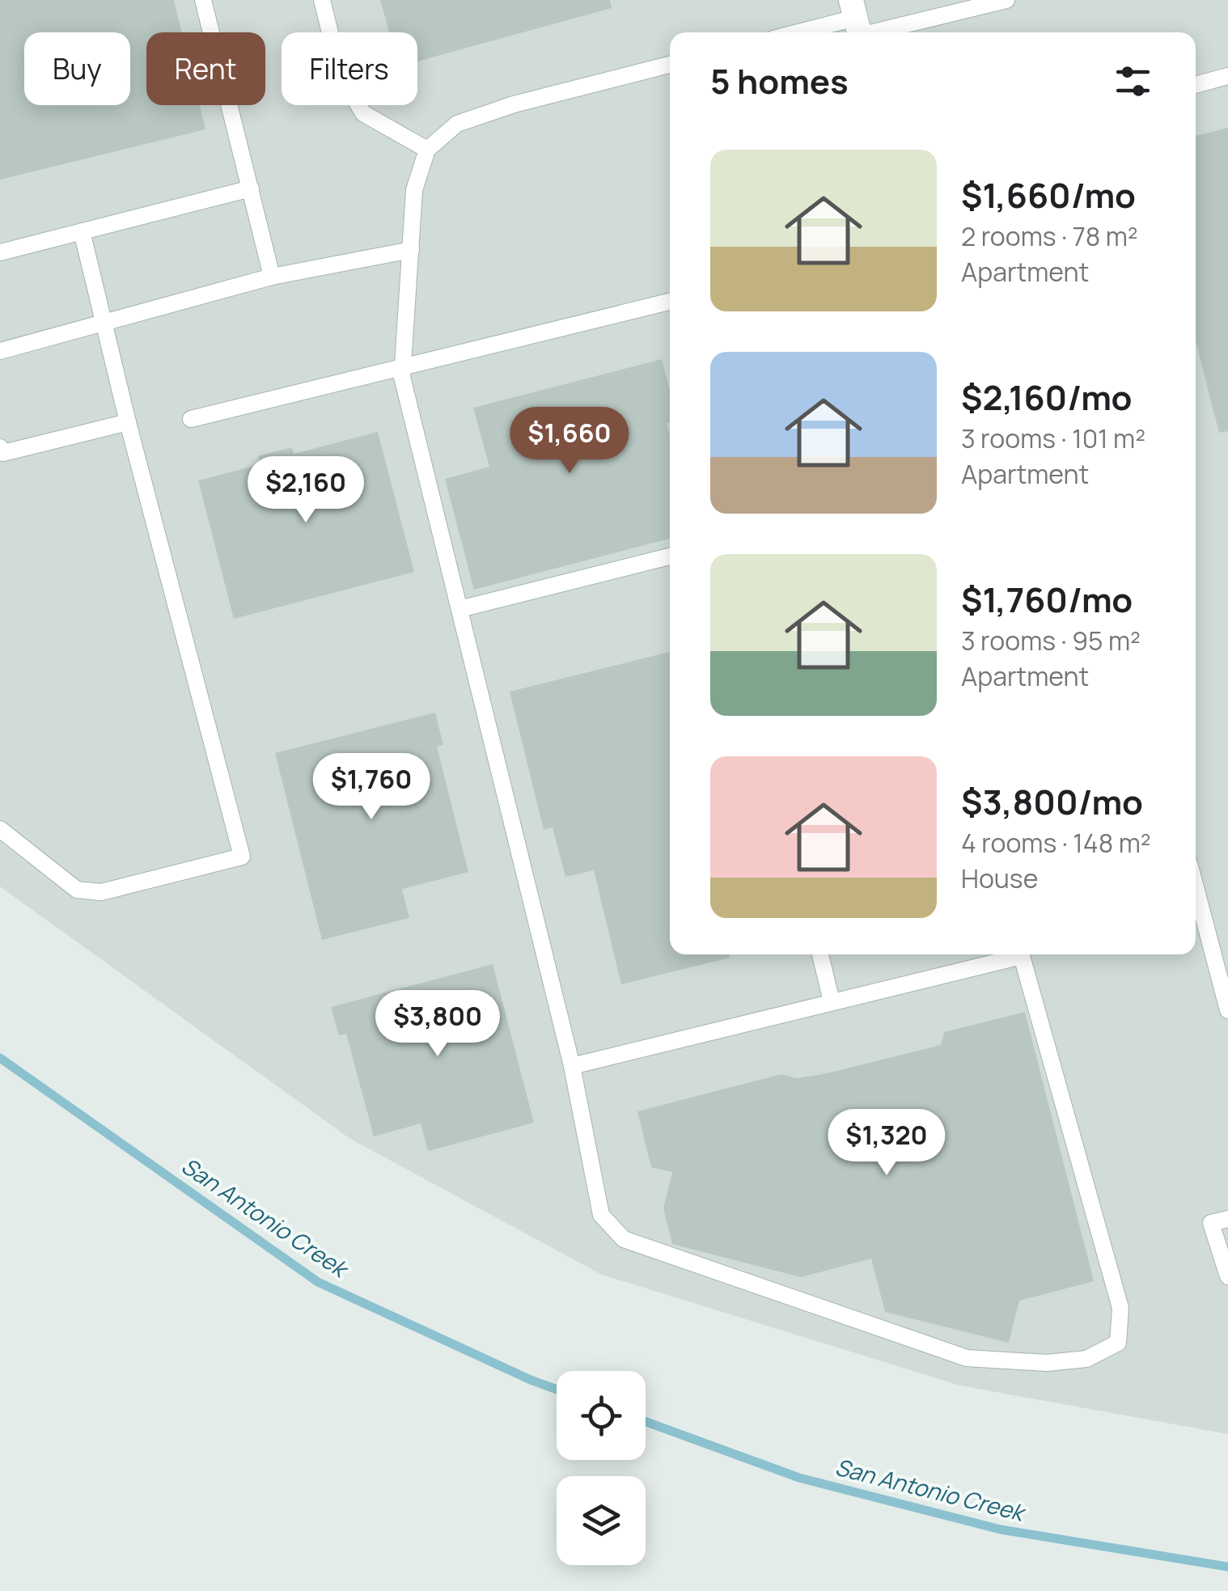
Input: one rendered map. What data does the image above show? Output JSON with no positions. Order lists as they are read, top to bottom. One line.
{"water":["San Antonio Creek"],"page":{"chip":["Buy","Rent","Filters"],"heading":"5 homes","list":[{"name":"$1,660/mo","note":"2 rooms · 78 m² · Apartment"},{"name":"$2,160/mo","note":"3 rooms · 101 m² · Apartment"},{"name":"$1,760/mo","note":"3 rooms · 95 m² · Apartment"},{"name":"$3,800/mo","note":"4 rooms · 148 m² · House"}],"price":["$1,660","$2,160","$1,760","$3,800","$1,320"]}}
